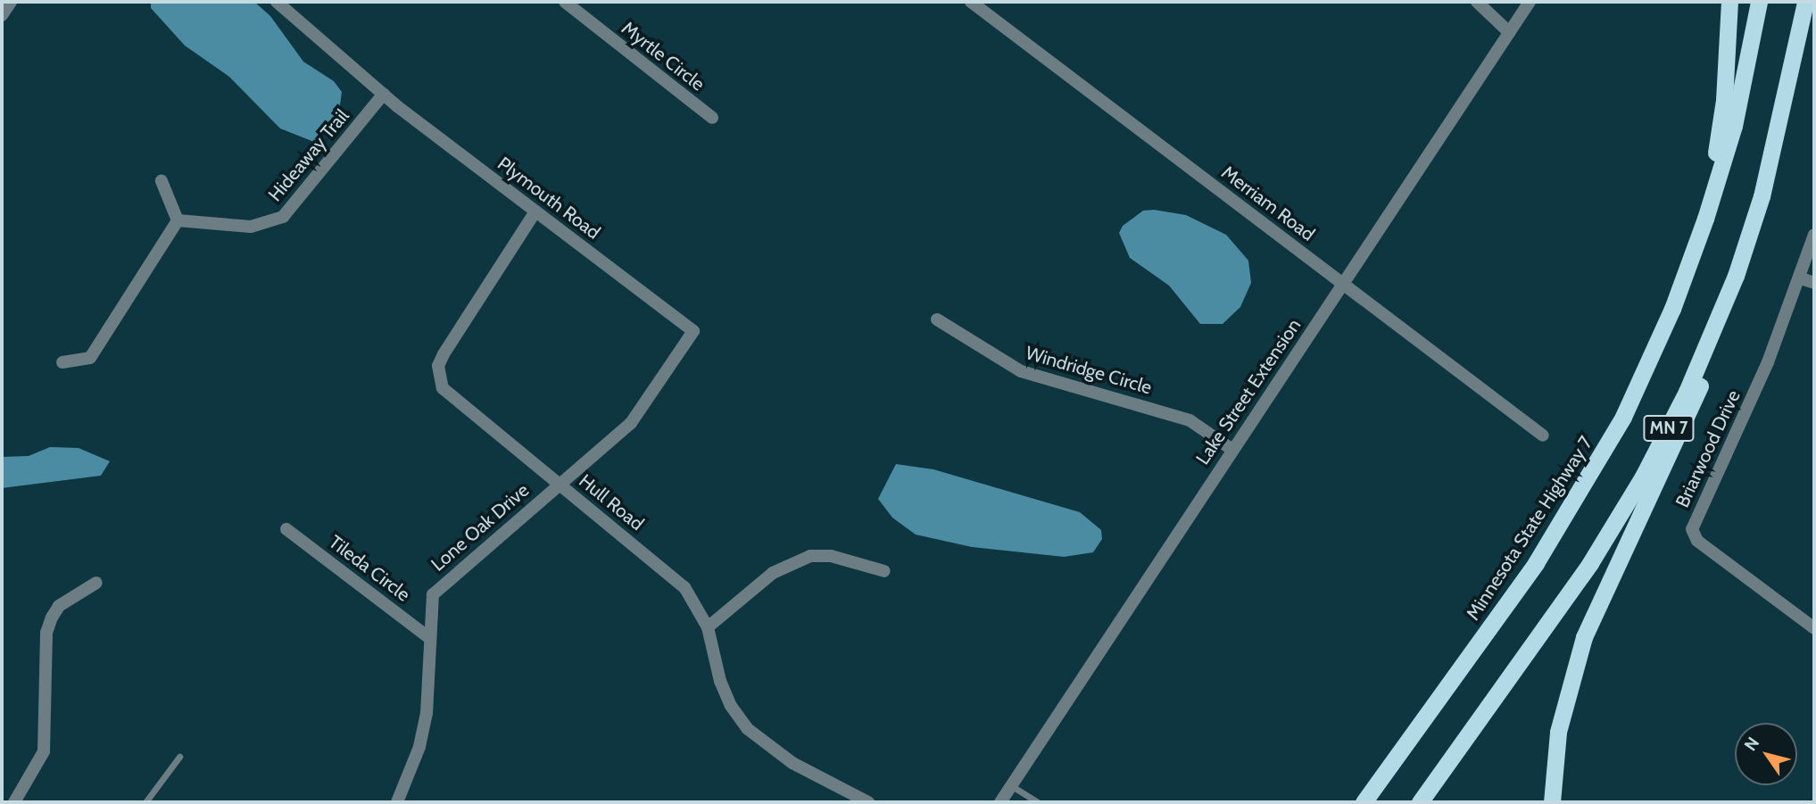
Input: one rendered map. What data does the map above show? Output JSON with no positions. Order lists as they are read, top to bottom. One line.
{"streets":{"highway":["MN 7","Minnesota State Highway 7"],"street":["Myrtle Circle","Hideaway Trail","Plymouth Road","Merriam Road","Windridge Circle","Lake Street Extension","Briarwood Drive","Hull Road","Lone Oak Drive","Tileda Circle"]},"crossings":[["Hideaway Trail","Plymouth Road"],["Plymouth Road","Hull Road"],["Plymouth Road","Lone Oak Drive"],["Merriam Road","Lake Street Extension"],["Windridge Circle","Lake Street Extension"],["Hull Road","Lone Oak Drive"],["Lone Oak Drive","Tileda Circle"]],"north":"top left"}
